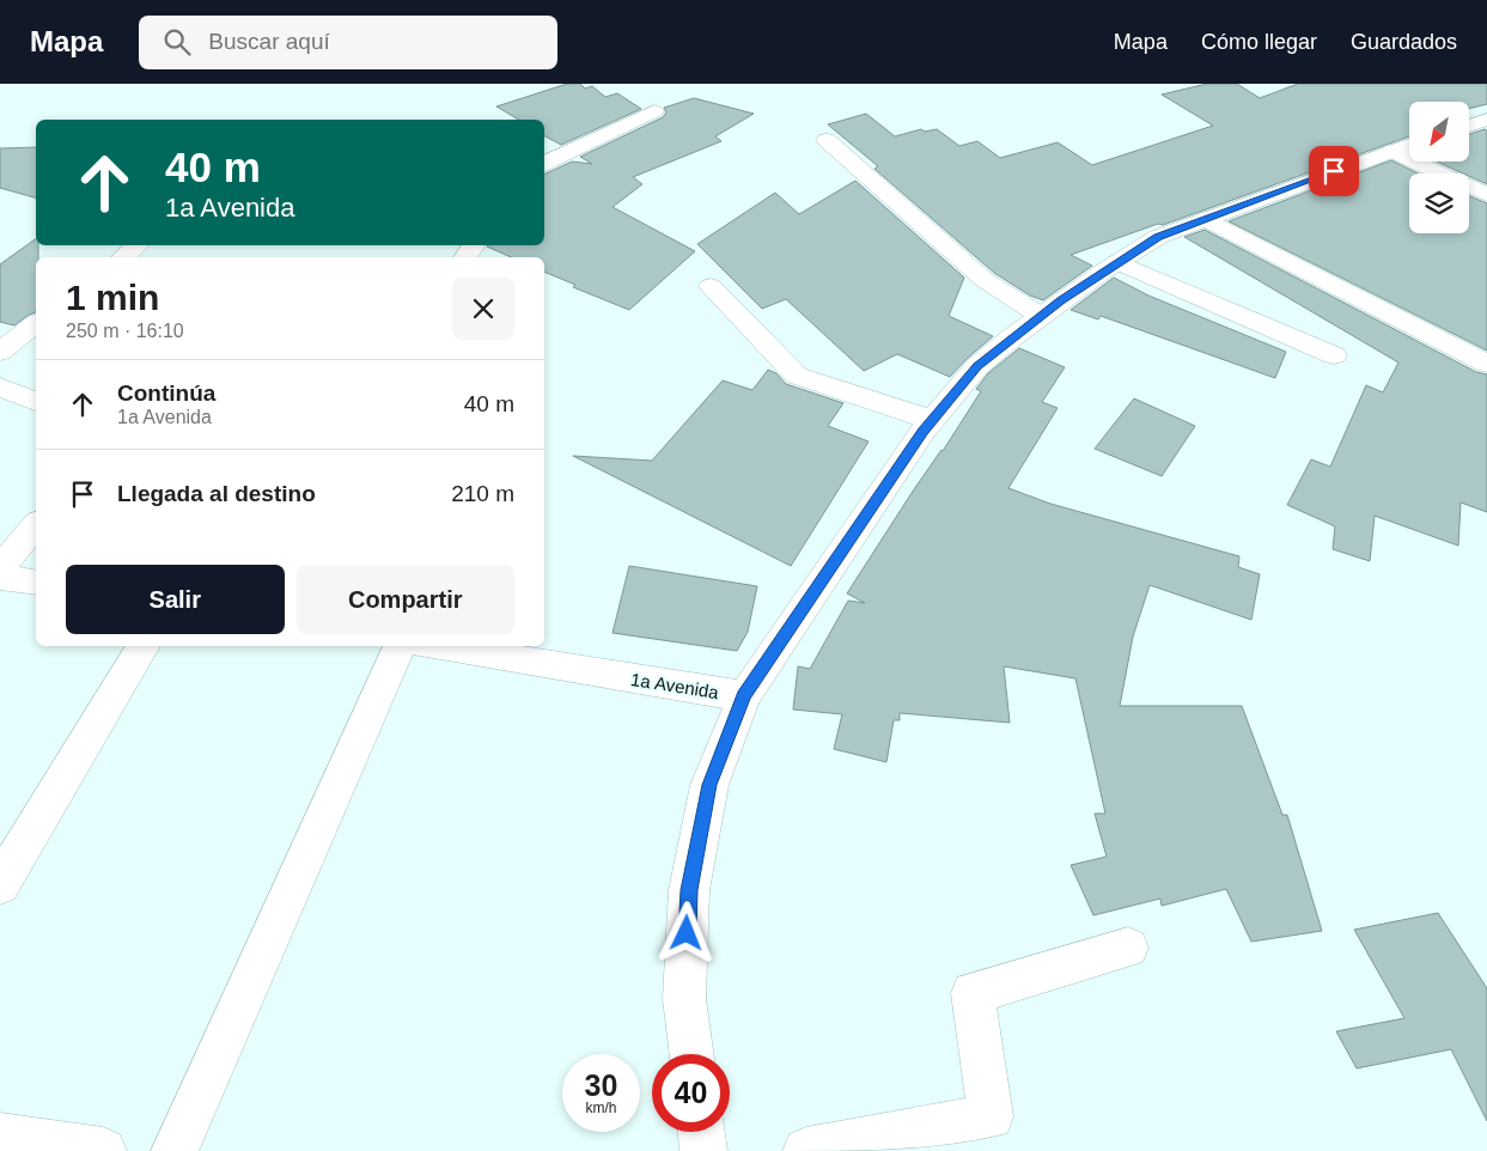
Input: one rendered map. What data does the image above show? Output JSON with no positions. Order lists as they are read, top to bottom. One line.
{"streets":{"street":["1a Avenida"]},"north":"bottom left","page":{"header":"Mapa","search":"Buscar aquí","nav":["Mapa","Cómo llegar","Guardados"],"turn":["40 m","1a Avenida"],"heading":["1 min","250 m · 16:10"],"list":[{"name":"Continúa","note":"1a Avenida","value":"40 m"},{"name":"Llegada al destino","value":"210 m"}],"buttons":["Salir","Compartir"],"speed":"30 km/h","limit":"40"}}
